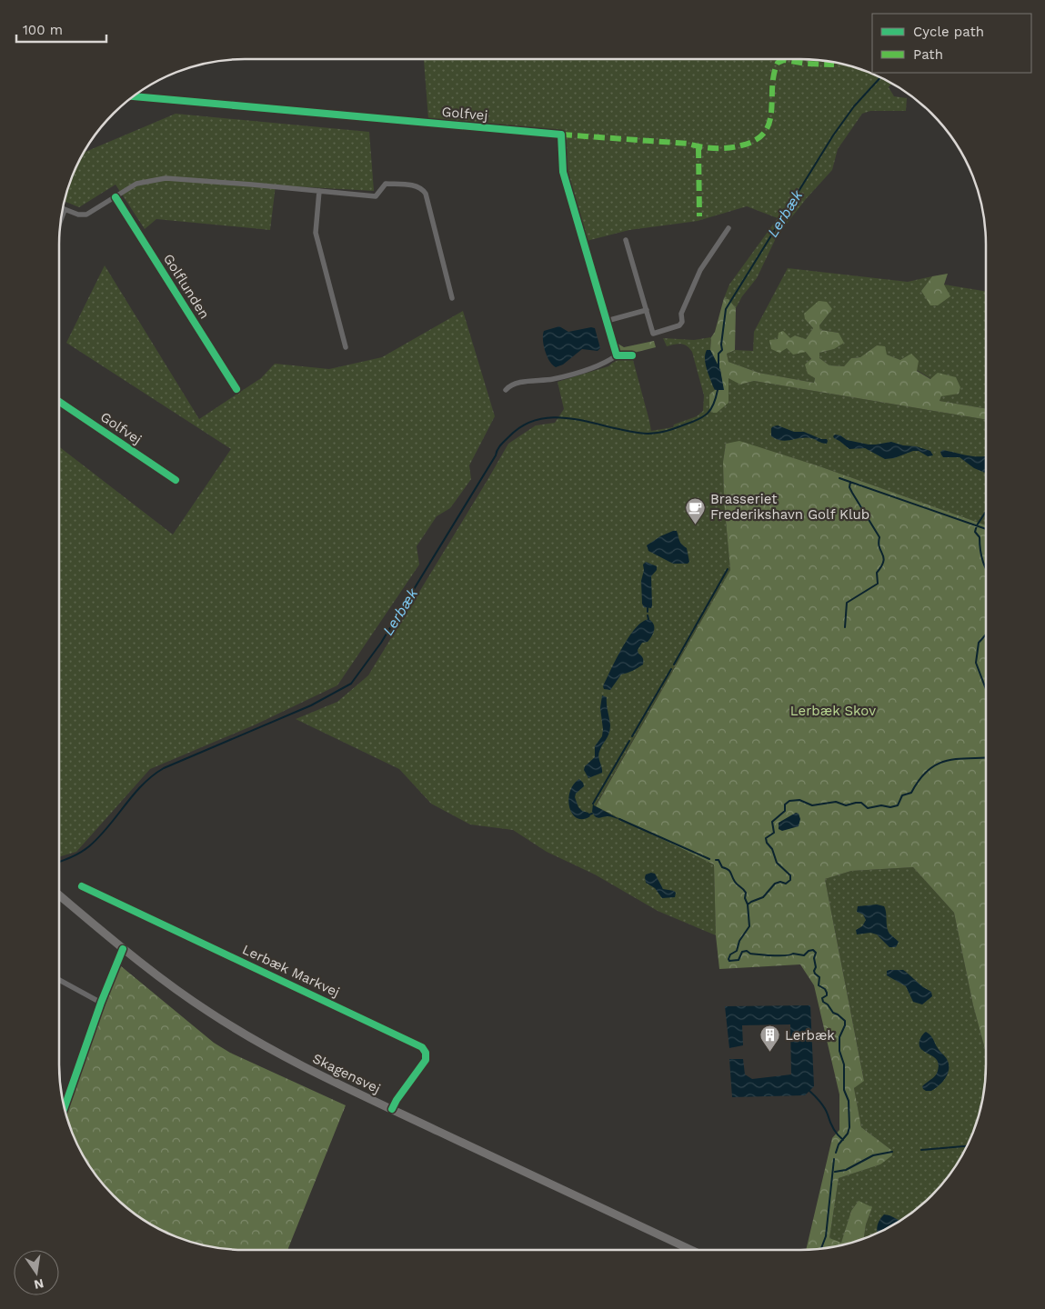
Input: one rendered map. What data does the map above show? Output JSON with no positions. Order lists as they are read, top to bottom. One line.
{"streets":{"main road":["Skagensvej"],"street":["Golfvej","Golflunden","Lerbæk Markvej"]},"crossings":[["Lerbæk Markvej","Skagensvej"]],"water":["Lerbæk"],"parks":["Lerbæk Skov"],"places":{"cafe":["Brasseriet Frederikshavn Golf Klub"],"building":["Lerbæk"]},"legend":["Cycle path","Path"],"scale_bar":"100 m","north":"bottom"}
